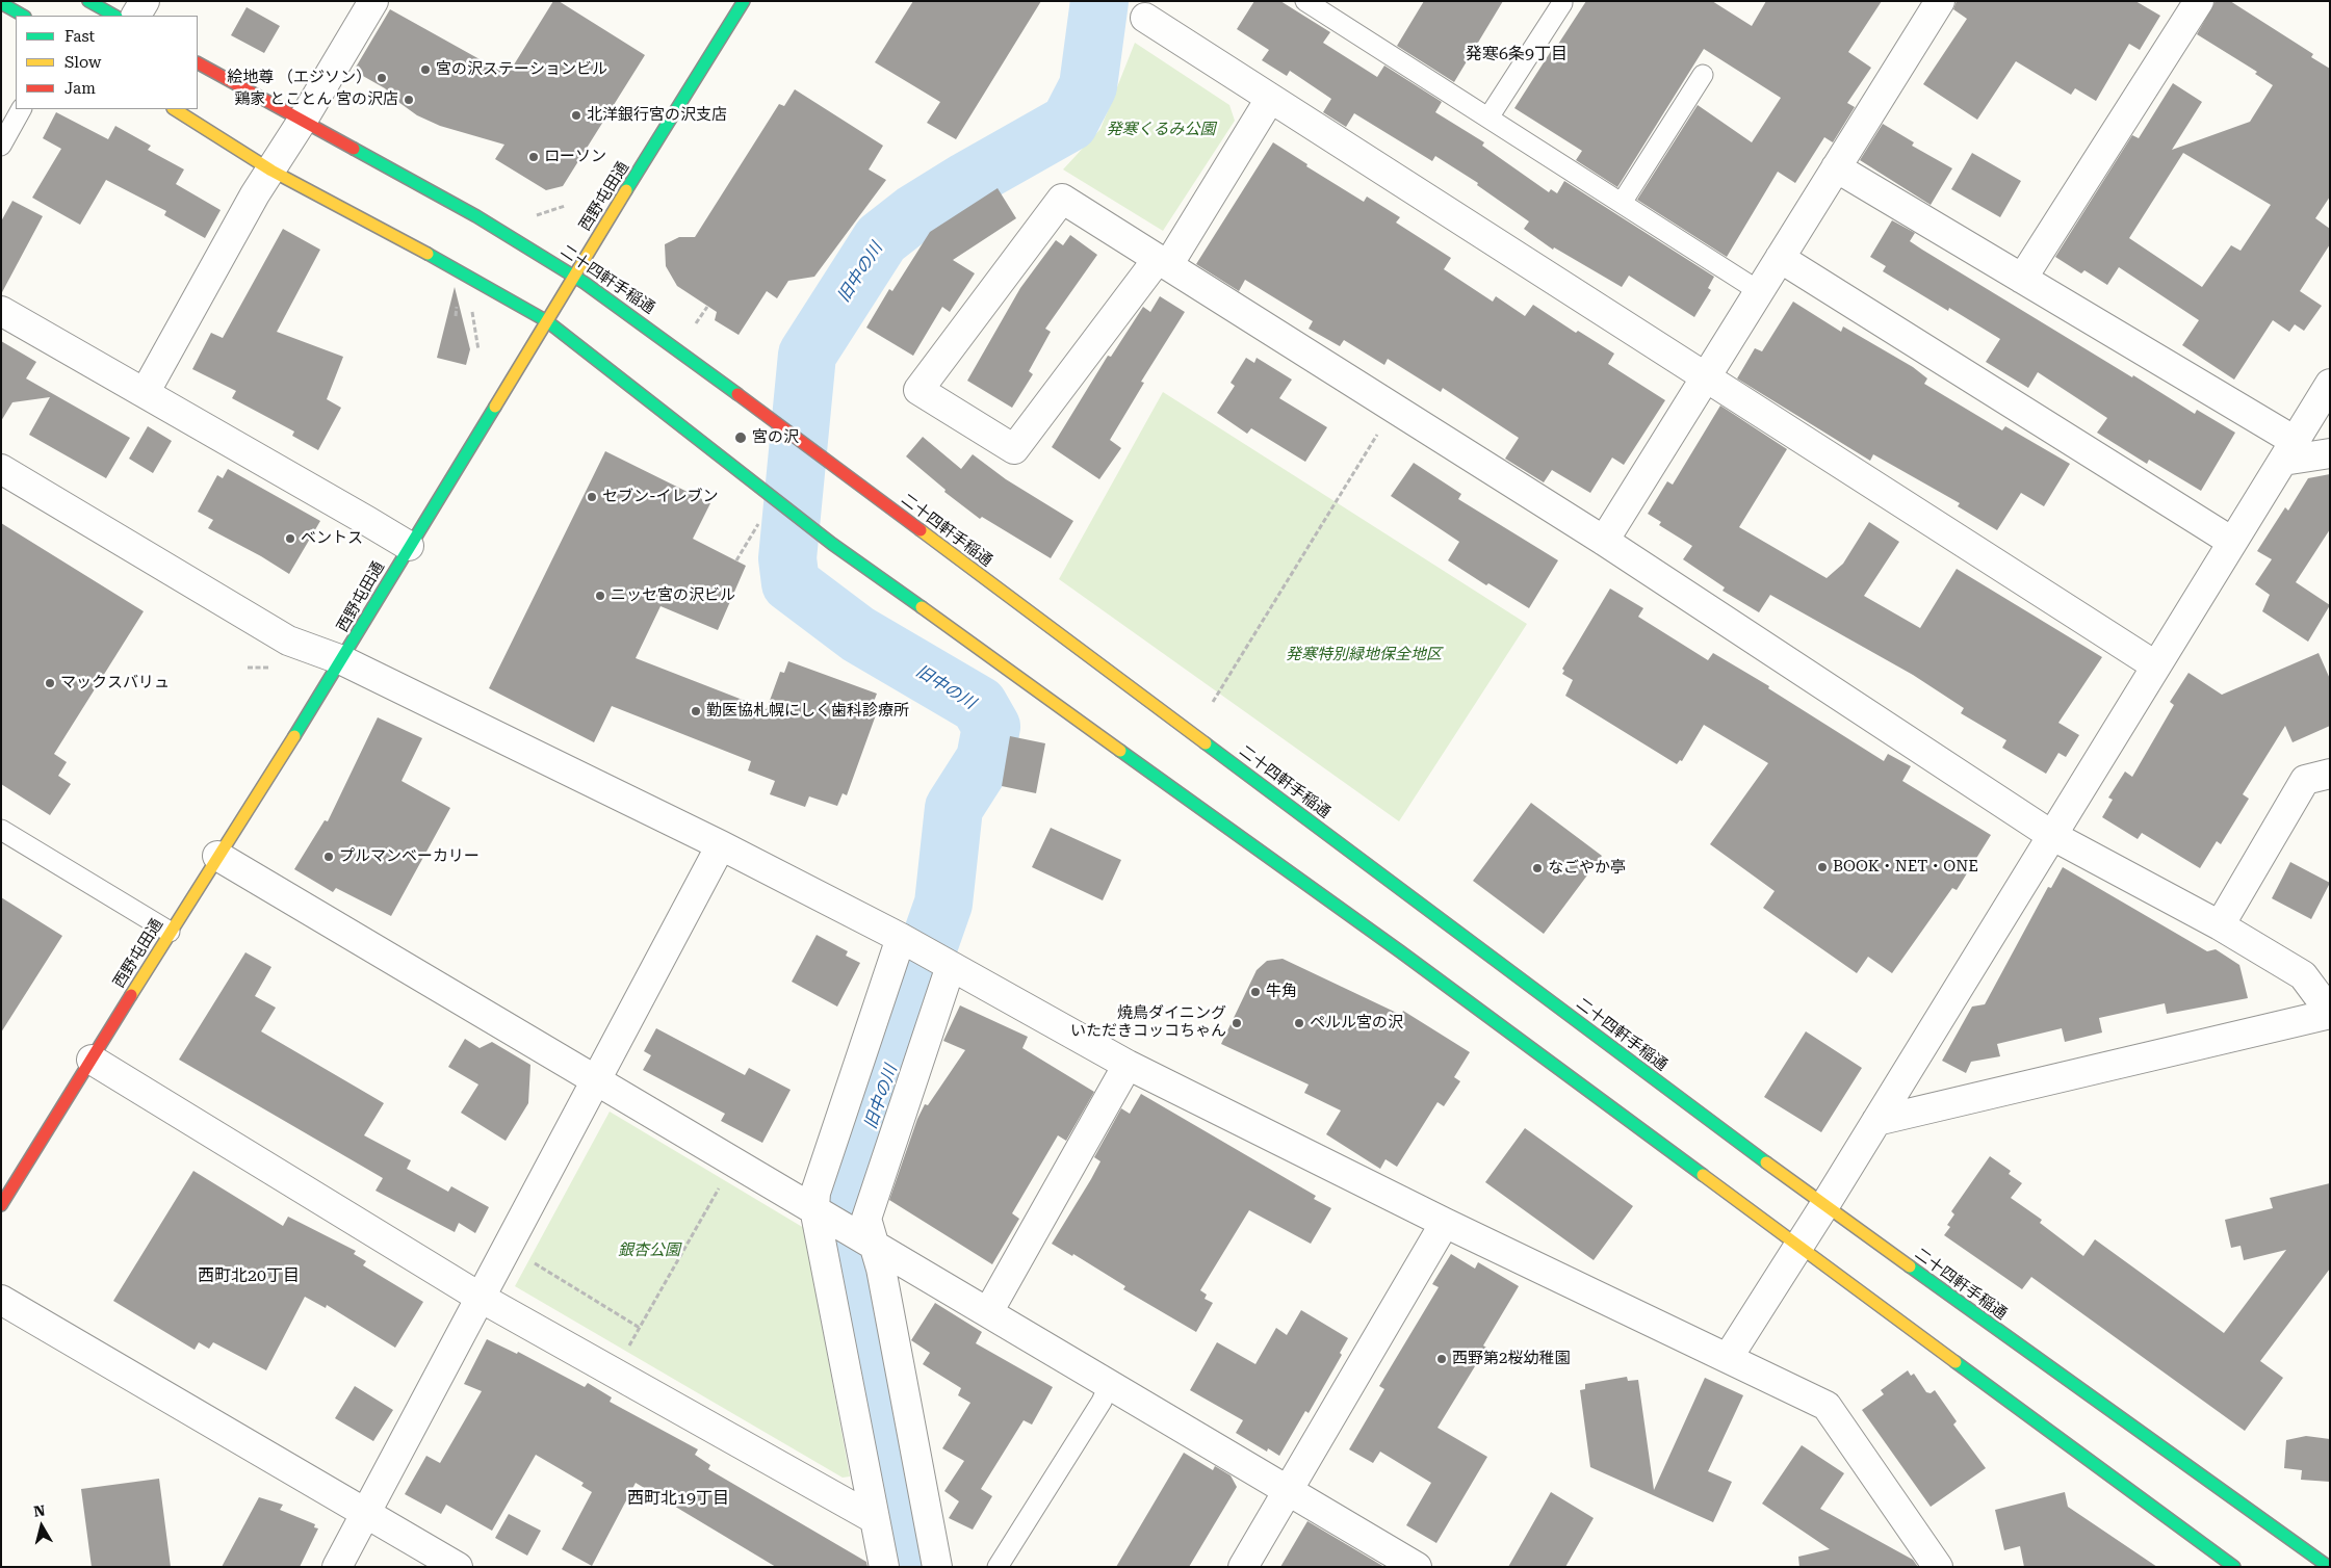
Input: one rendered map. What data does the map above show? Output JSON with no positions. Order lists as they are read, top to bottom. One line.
{"streets":{"street":["西野屯田通","二十四軒手稲通"]},"crossings":[["西野屯田通","二十四軒手稲通"]],"districts":["発寒6条9丁目","西町北20丁目","西町北19丁目"],"water":["旧中の川"],"parks":["発寒くるみ公園","発寒特別緑地保全地区","銀杏公園"],"places":["宮の沢ステーションビル","絵地尊 （エジソン）","鶏家 とことん 宮の沢店","北洋銀行宮の沢支店","ローソン","宮の沢","セブン-イレブン","ベントス","ニッセ宮の沢ビル","マックスバリュ","勤医協札幌にしく歯科診療所","プルマンベーカリー","BOOK・NET・ONE","なごやか亭","牛角","焼鳥ダイニング いただきコッコちゃん","ペルル宮の沢","西野第2桜幼稚園"],"legend":["Fast","Slow","Jam"],"north":"top"}
